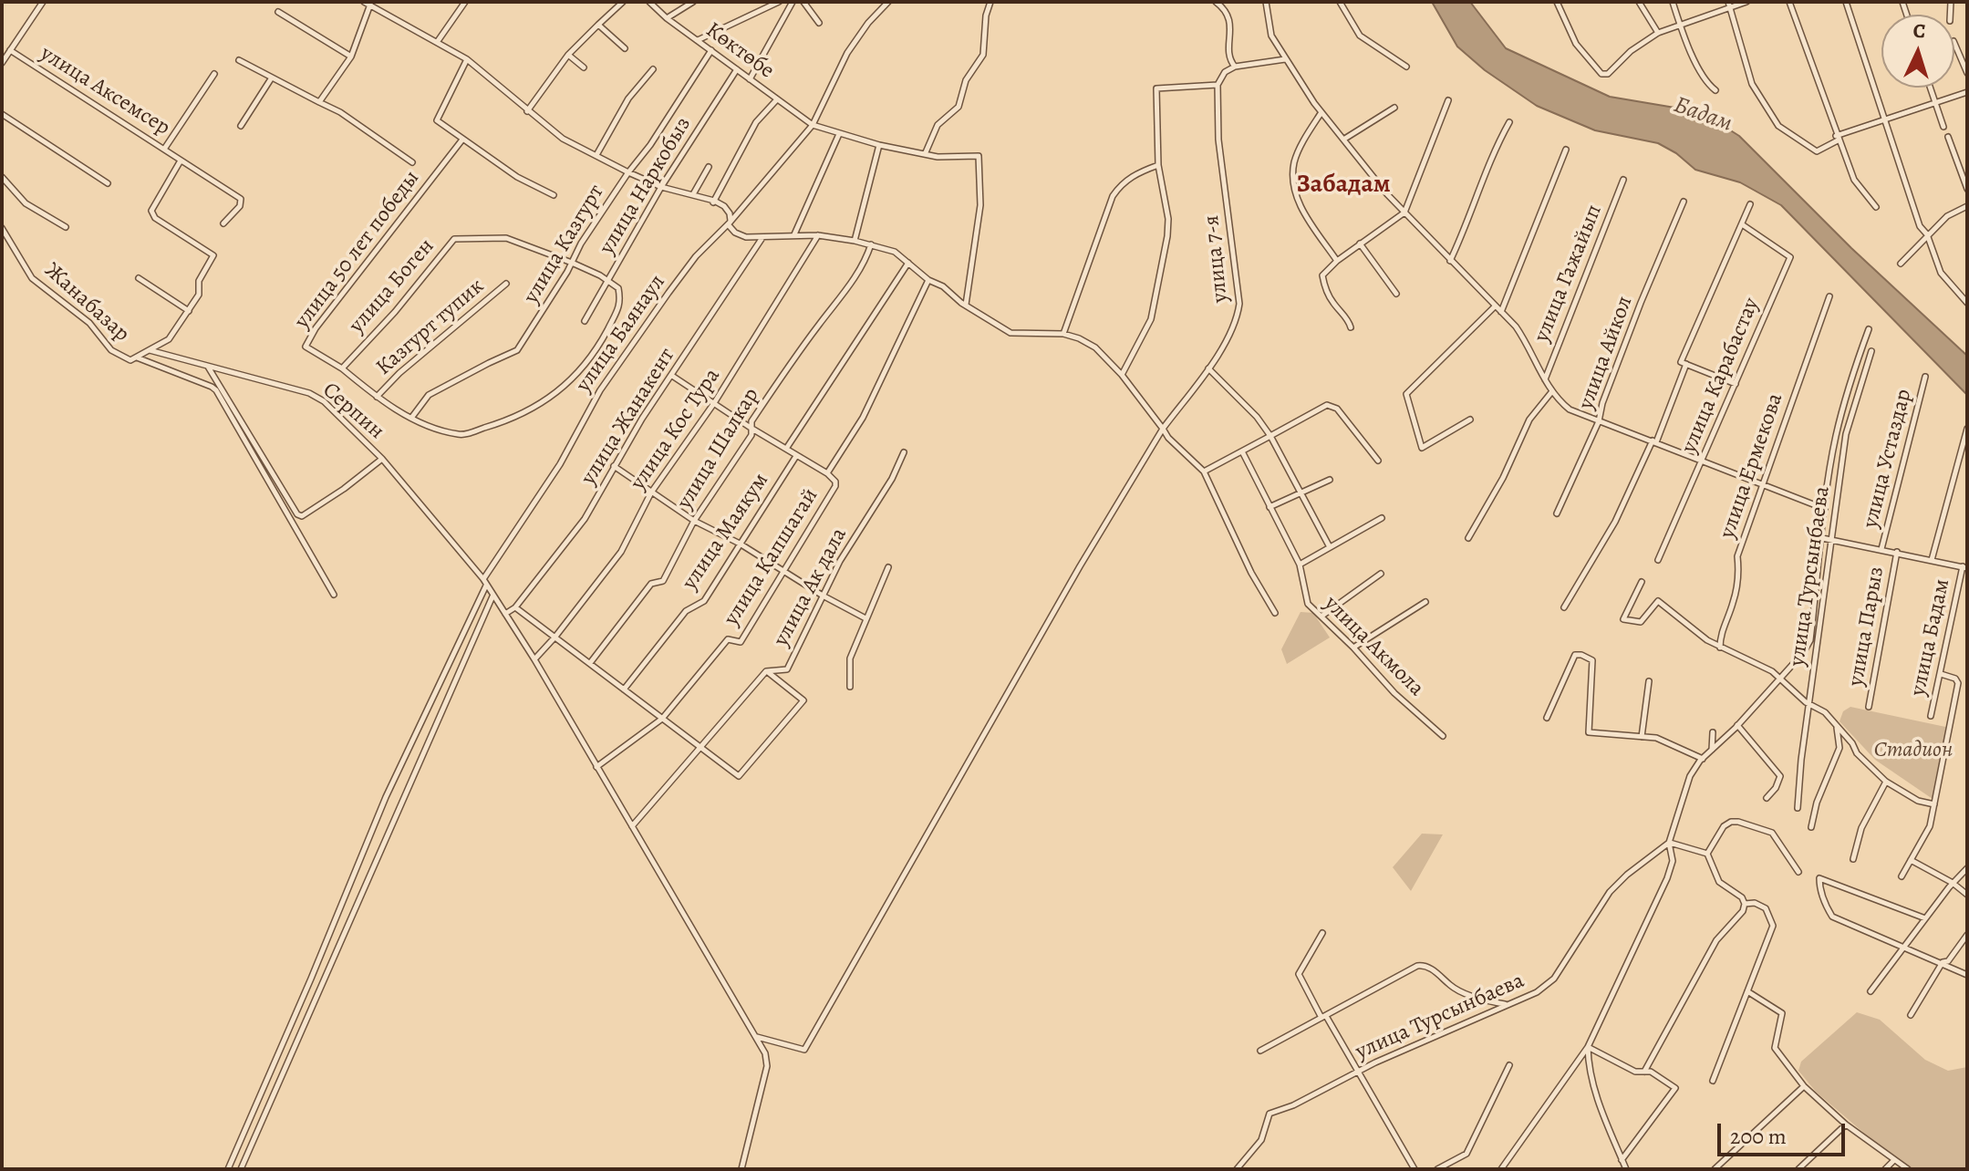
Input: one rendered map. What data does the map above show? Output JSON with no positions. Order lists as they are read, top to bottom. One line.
{"streets":{"street":["Көктөбе","улица Аксемсер","улица Наркобыз","улица Казгурт","улица 50 лет победы","улица 7-я","улица Гажайып","улица Боген","Жанабазар","Казгурт тупик","улица Баянаул","улица Айкол","улица Карабастау","Серпин","улица Жанакент","улица Кос Тура","улица Шалкар","улица Устаздар","улица Ермекова","улица Маякум","улица Капшагай","улица Турсынбаева","улица Ак дала","улица Парыз","улица Бадам","улица Акмола"]},"crossings":[["Көктөбе","улица Наркобыз"],["Көктөбе","улица Казгурт"],["Көктөбе","улица Баянаул"],["улица Наркобыз","улица Боген"],["улица Казгурт","улица Боген"],["улица 50 лет победы","улица Боген"],["улица 7-я","Серпин"],["улица Баянаул","Серпин"],["Серпин","улица Жанакент"],["Серпин","улица Кос Тура"],["Серпин","улица Капшагай"],["Серпин","улица Ак дала"]],"districts":["Забадам"],"water":["Бадам"],"parks":["Стадион"],"scale_bar":"200 m","north":"top"}
